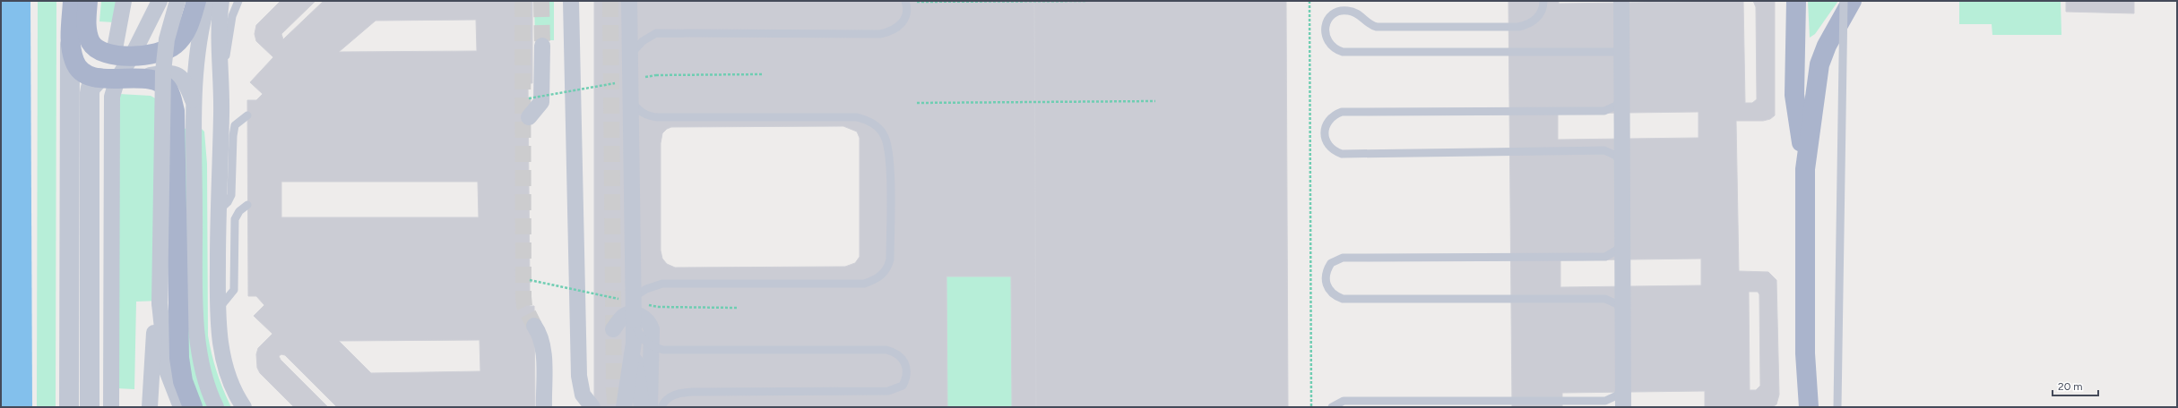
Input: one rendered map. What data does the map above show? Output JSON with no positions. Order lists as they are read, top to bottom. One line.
{"scale_bar":"20 m"}
